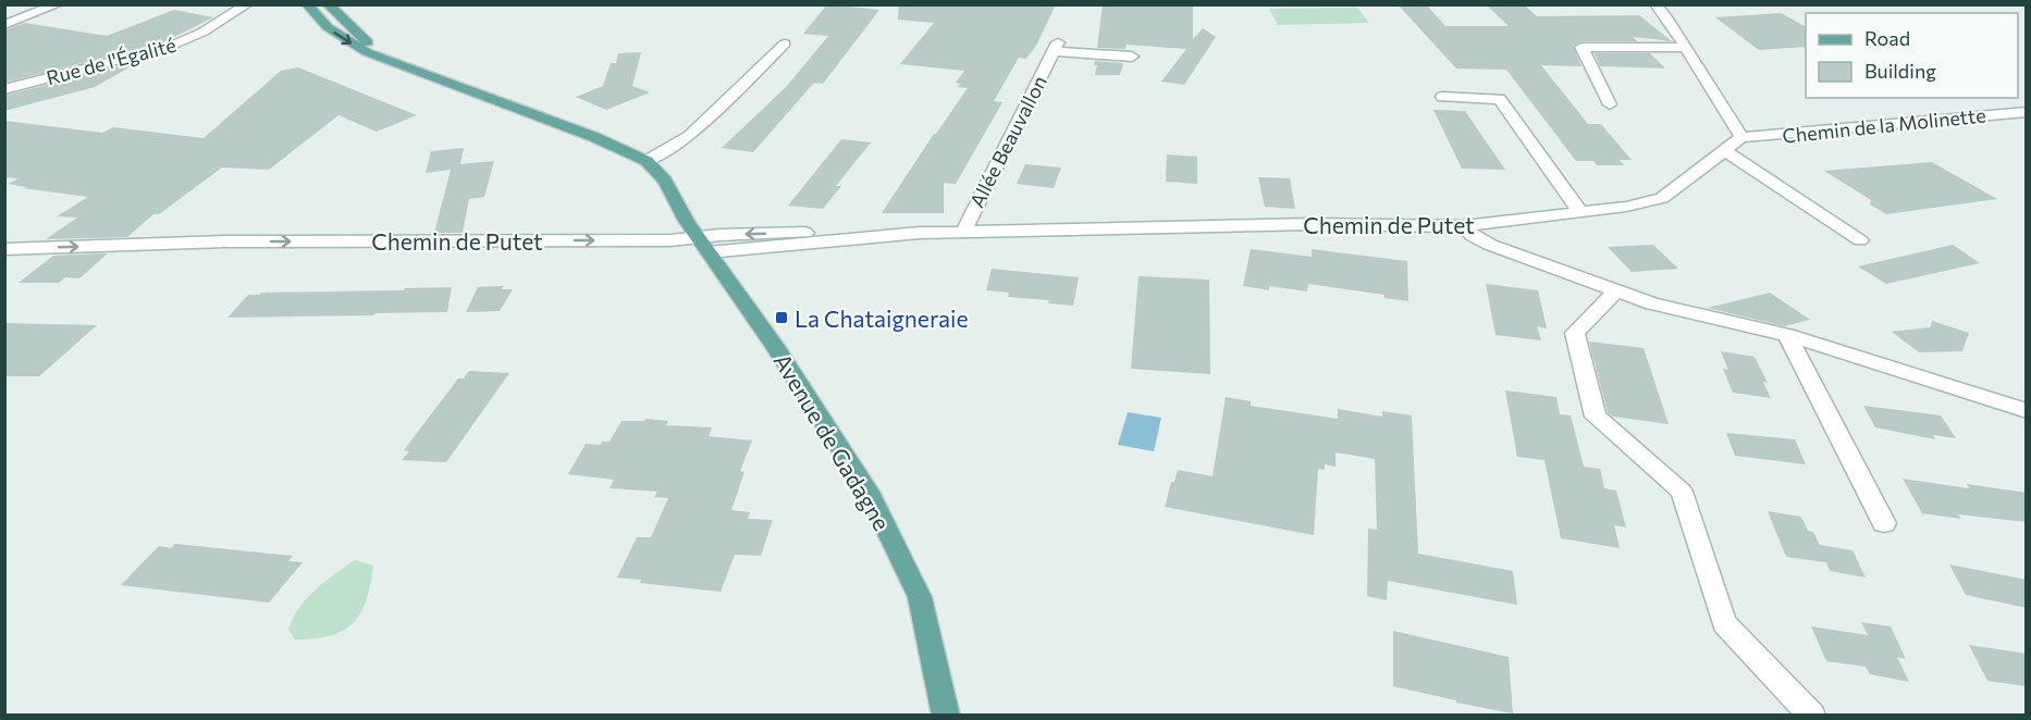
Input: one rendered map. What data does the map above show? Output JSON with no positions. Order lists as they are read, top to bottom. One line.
{"streets":{"main road":["Avenue de Gadagne"],"street":["Rue de l'Égalité","Chemin de la Molinette","Allée Beauvallon","Chemin de Putet"]},"crossings":[["Chemin de la Molinette","Chemin de Putet"],["Allée Beauvallon","Chemin de Putet"],["Chemin de Putet","Avenue de Gadagne"]],"one_way":["Chemin de Putet"],"places":{"transit":["La Chataigneraie"]},"legend":["Road","Building"]}
